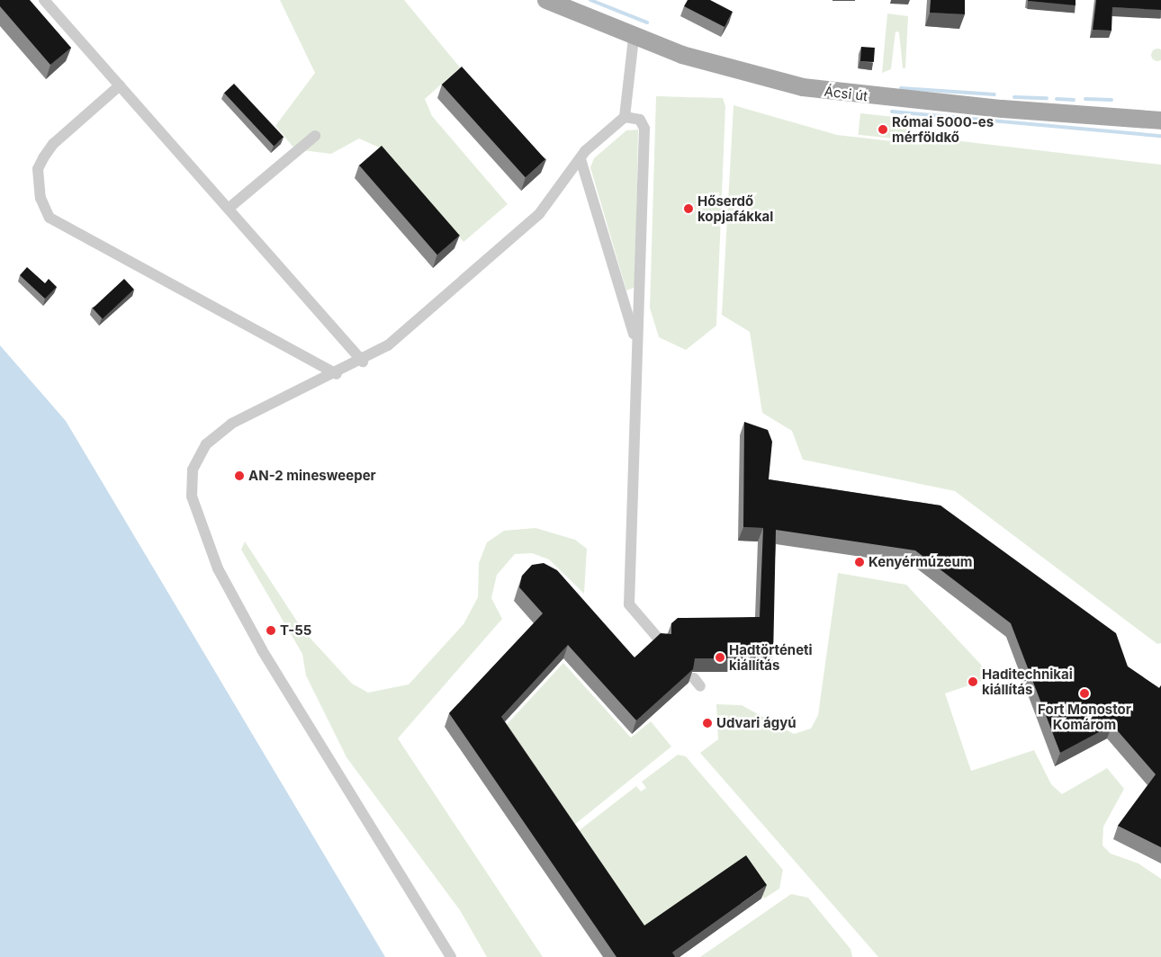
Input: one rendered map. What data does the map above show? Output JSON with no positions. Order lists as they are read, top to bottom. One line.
{"streets":{"main road":["Ácsi út"]},"places":["Római 5000-es mérföldkő","Hőserdő kopjafákkal","AN-2 minesweeper","Kenyérmúzeum","T-55","Hadtörténeti kiállítás","Haditechnikai kiállítás","Fort Monostor Komárom","Udvari ágyú"]}
